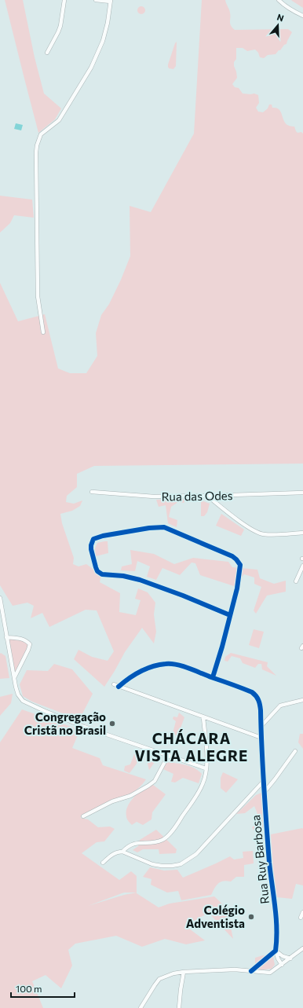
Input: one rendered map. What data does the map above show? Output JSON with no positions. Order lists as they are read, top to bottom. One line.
{"streets":{"street":["Rua das Odes","Rua Ruy Barbosa"]},"districts":["CHÁCARA VISTA ALEGRE"],"places":["Congregação Cristã no Brasil","Colégio Adventista"],"scale_bar":"100 m","north":"top"}
